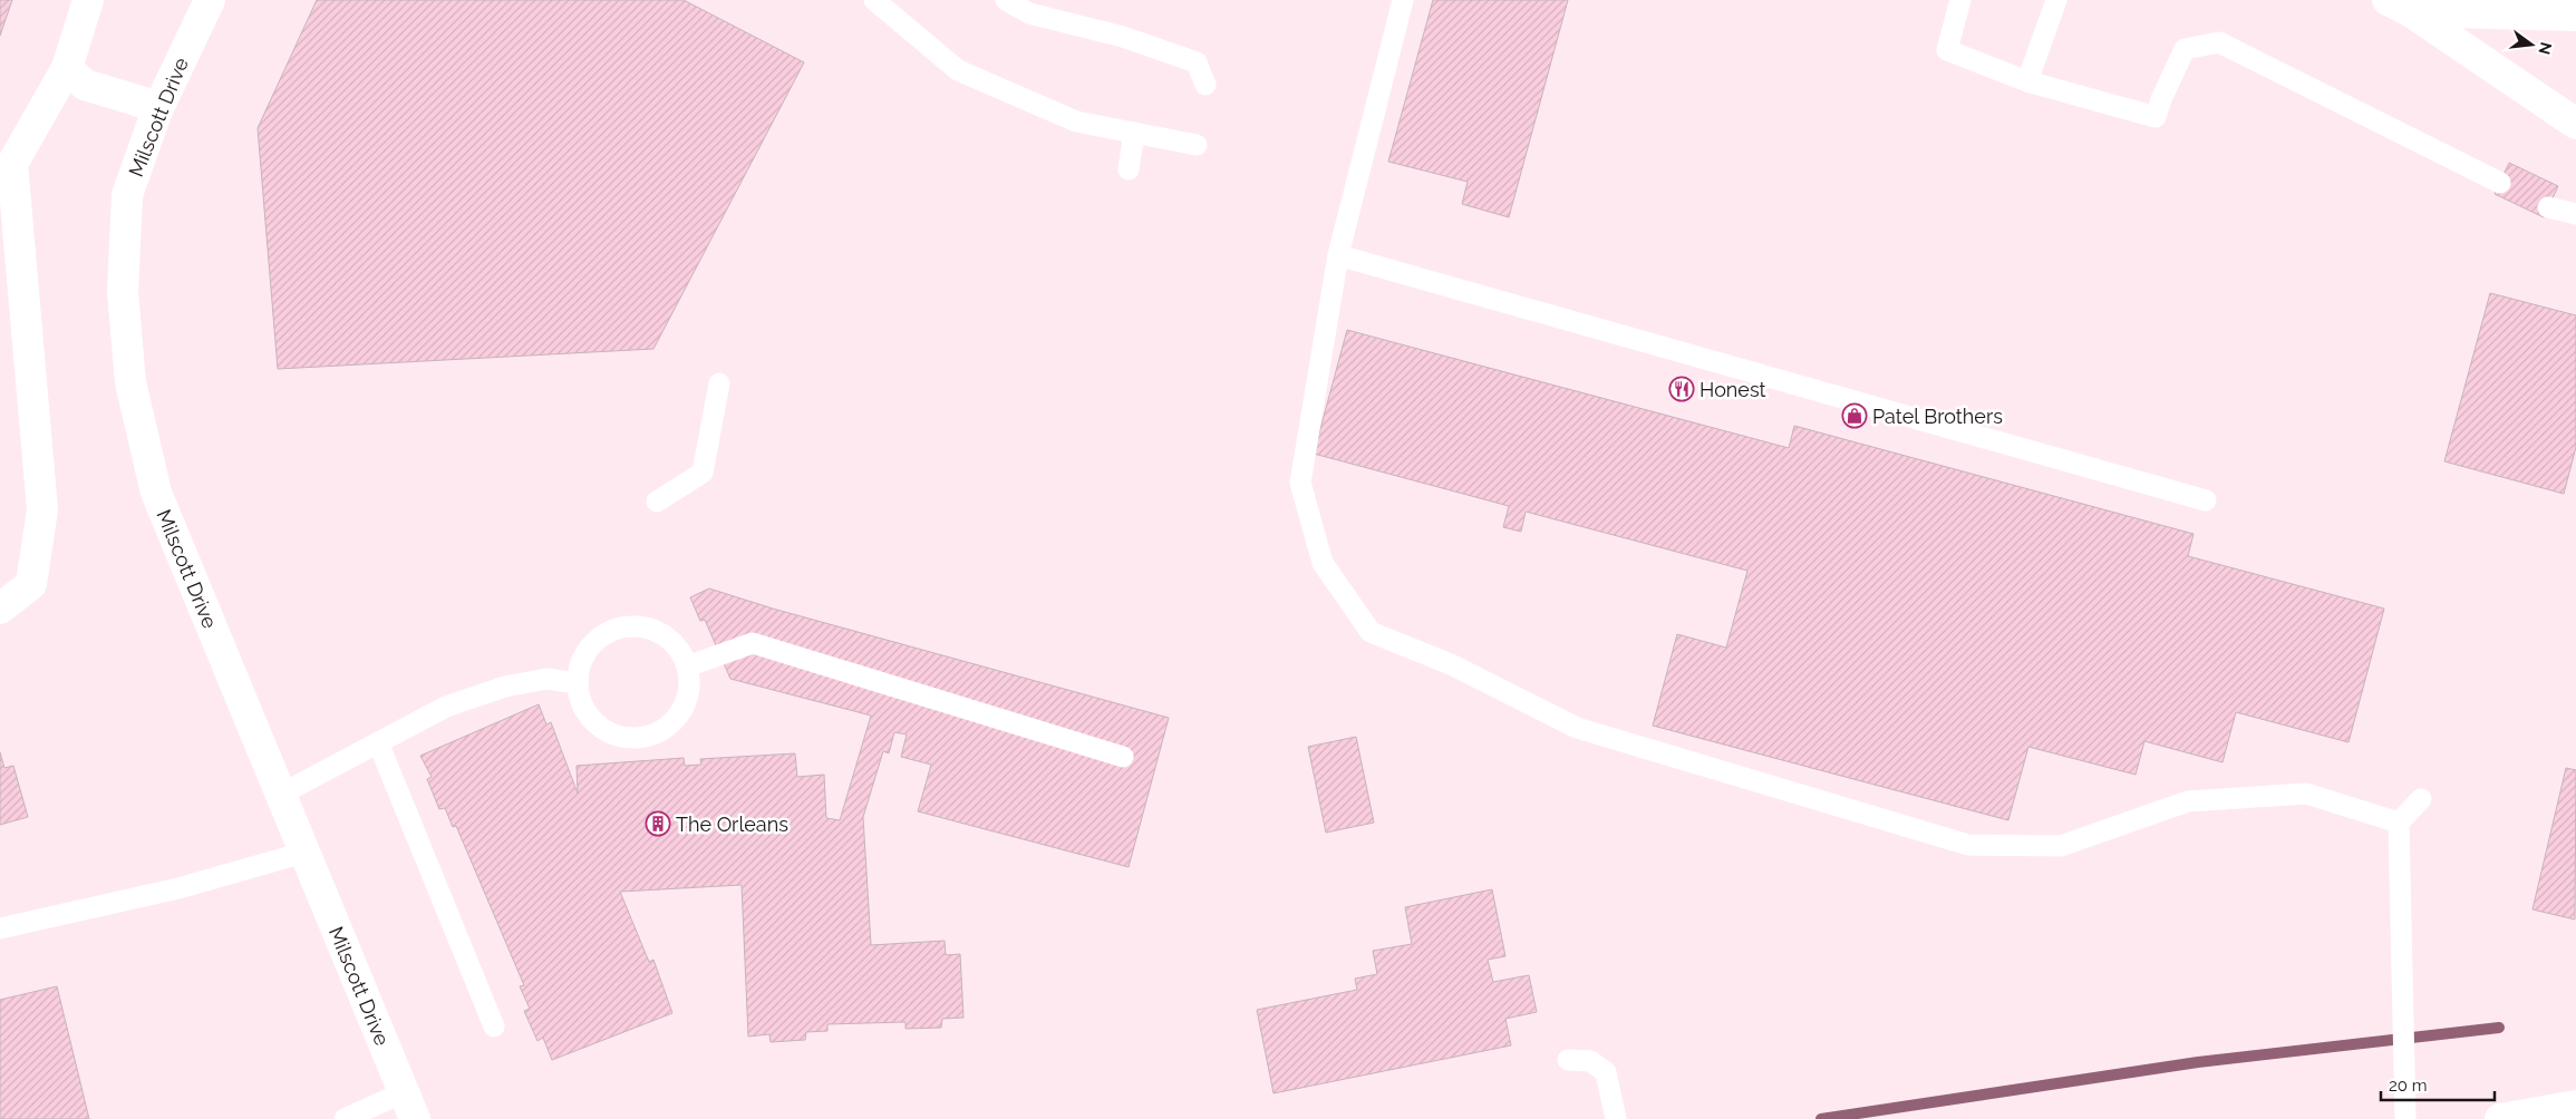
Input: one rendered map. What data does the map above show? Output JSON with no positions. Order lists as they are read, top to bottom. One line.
{"streets":{"street":["Milscott Drive"]},"places":{"restaurant":["Honest"],"shop":["Patel Brothers"],"building":["The Orleans"]},"scale_bar":"20 m","north":"right"}
